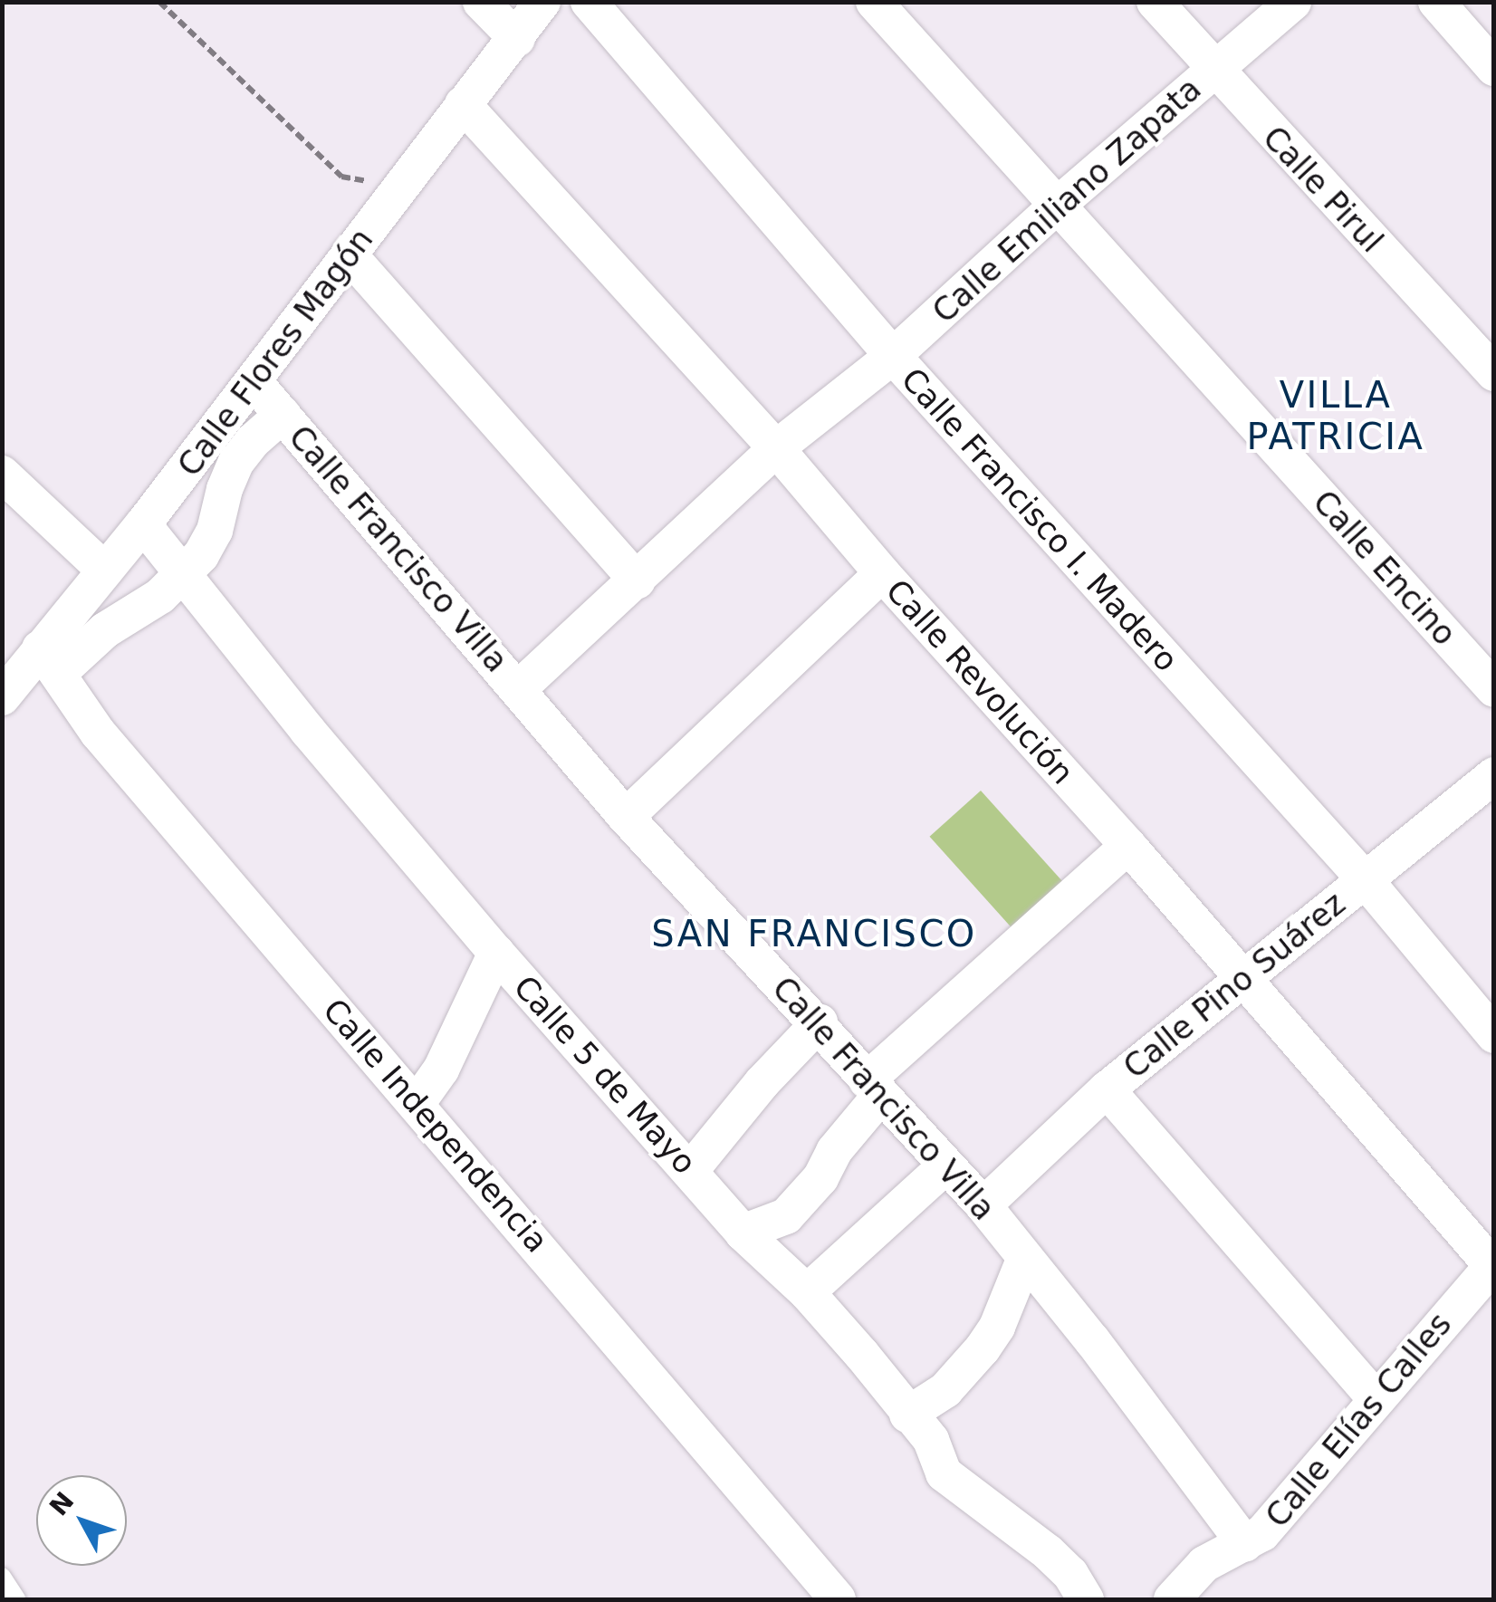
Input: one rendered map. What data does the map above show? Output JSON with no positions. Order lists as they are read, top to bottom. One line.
{"streets":{"street":["Calle Pirul","Calle Emiliano Zapata","Calle Flores Magón","Calle Francisco I. Madero","Calle Francisco Villa","Calle Encino","Calle Revolución","Calle Pino Suárez","Calle 5 de Mayo","Calle Independencia","Calle Elías Calles"]},"crossings":[["Calle Pirul","Calle Emiliano Zapata"],["Calle Emiliano Zapata","Calle Francisco I. Madero"],["Calle Emiliano Zapata","Calle Francisco Villa"],["Calle Emiliano Zapata","Calle Encino"],["Calle Emiliano Zapata","Calle Revolución"],["Calle Flores Magón","Calle Francisco Villa"],["Calle Flores Magón","Calle Revolución"],["Calle Flores Magón","Calle 5 de Mayo"],["Calle Flores Magón","Calle Independencia"],["Calle Francisco I. Madero","Calle Pino Suárez"],["Calle Francisco Villa","Calle Pino Suárez"],["Calle Francisco Villa","Calle Elías Calles"],["Calle Revolución","Calle Pino Suárez"],["Calle Revolución","Calle Elías Calles"]],"districts":["VILLA PATRICIA","SAN FRANCISCO"],"north":"top left"}
